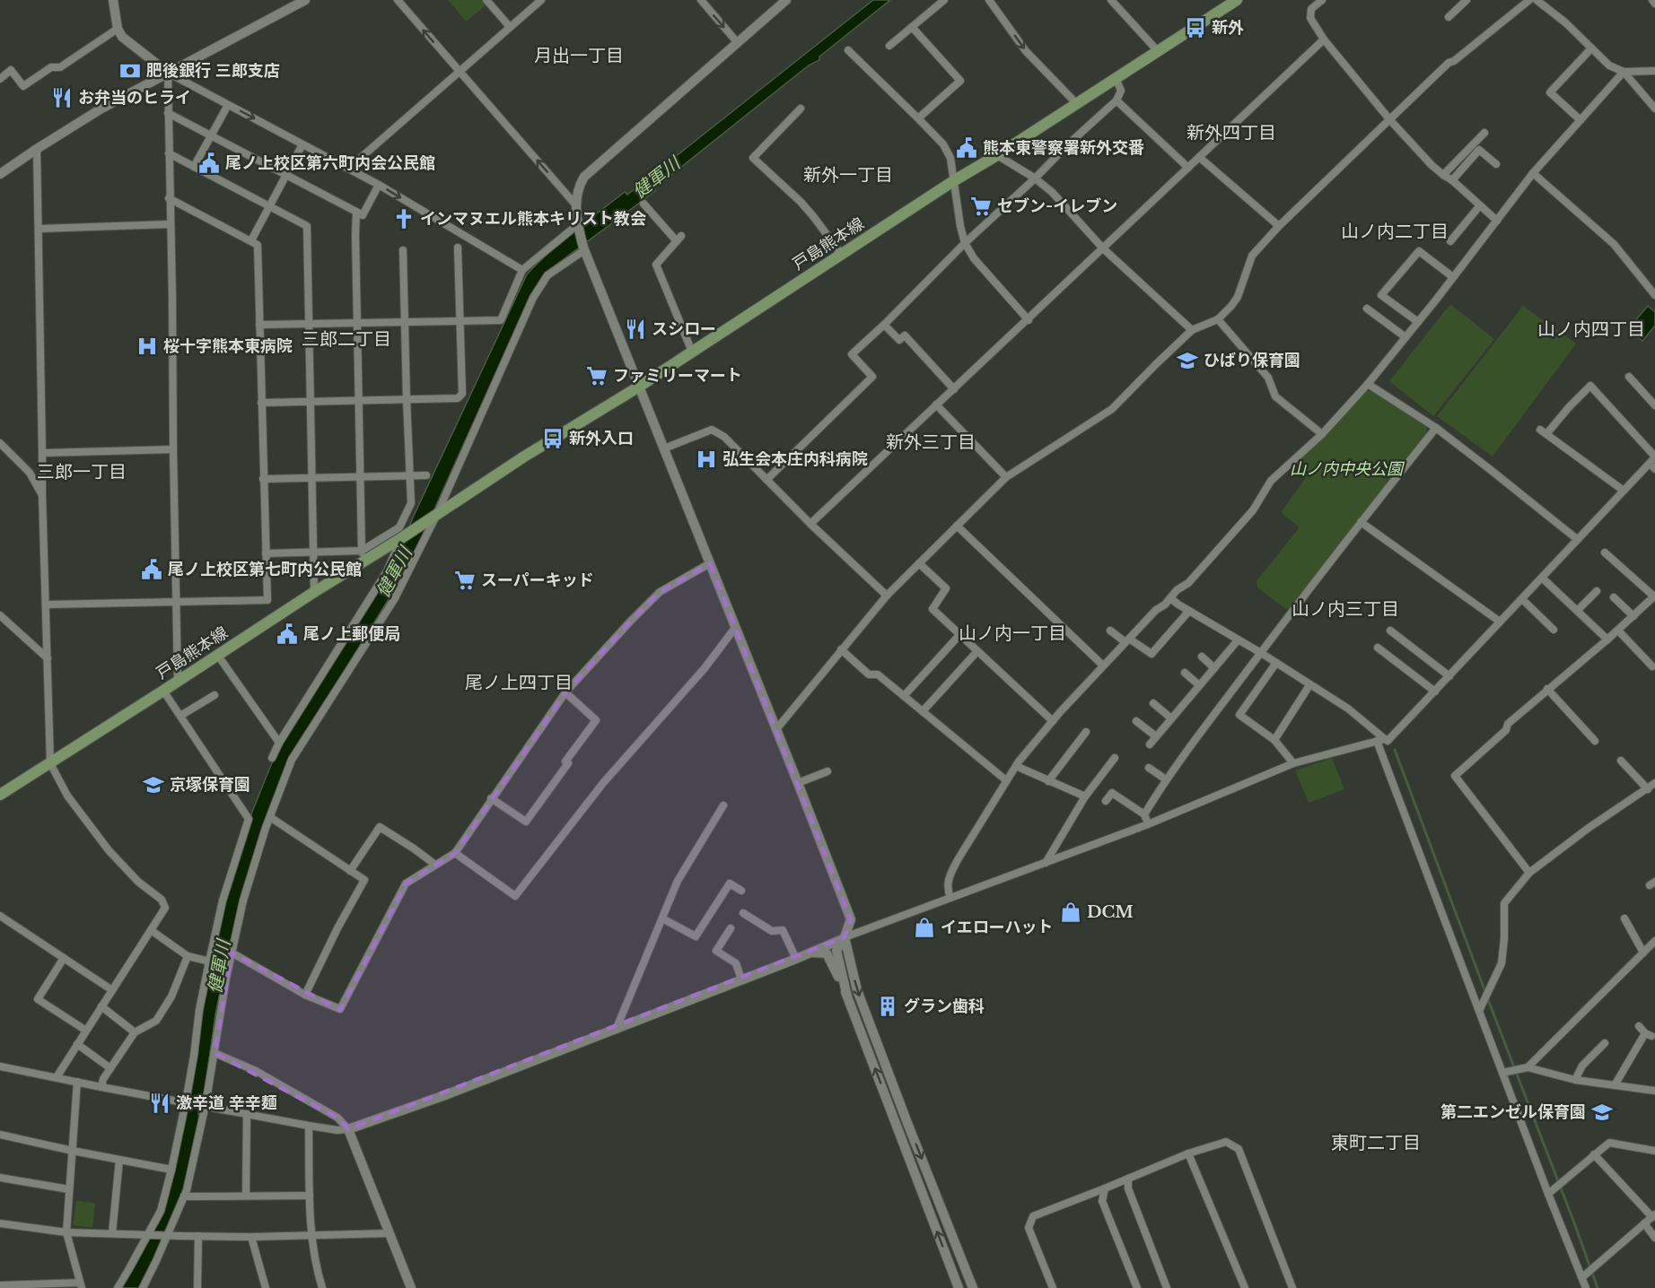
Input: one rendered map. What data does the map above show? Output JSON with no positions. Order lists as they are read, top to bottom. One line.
{"streets":{"main road":["戸島熊本線"]},"districts":["月出一丁目","新外四丁目","新外一丁目","山ノ内二丁目","山ノ内四丁目","三郎二丁目","新外三丁目","三郎一丁目","山ノ内三丁目","山ノ内一丁目","尾ノ上四丁目","東町二丁目"],"water":["健軍川"],"parks":["山ノ内中央公園"],"places":{"bus stop":["新外","新外入口"],"bank":["肥後銀行 三郎支店"],"restaurant":["お弁当のヒライ","スシロー","激辛道 辛辛麺"],"public building":["熊本東警察署新外交番","尾ノ上校区第六町内会公民館","尾ノ上校区第七町内公民館","尾ノ上郵便局"],"supermarket":["セブン-イレブン","ファミリーマート","スーパーキッド"],"church":["インマヌエル熊本キリスト教会"],"hospital":["桜十字熊本東病院","弘生会本庄内科病院"],"school or university":["ひばり保育園","京塚保育園","第二エンゼル保育園"],"shop":["DCM","イエローハット"],"building":["グラン歯科"]}}
